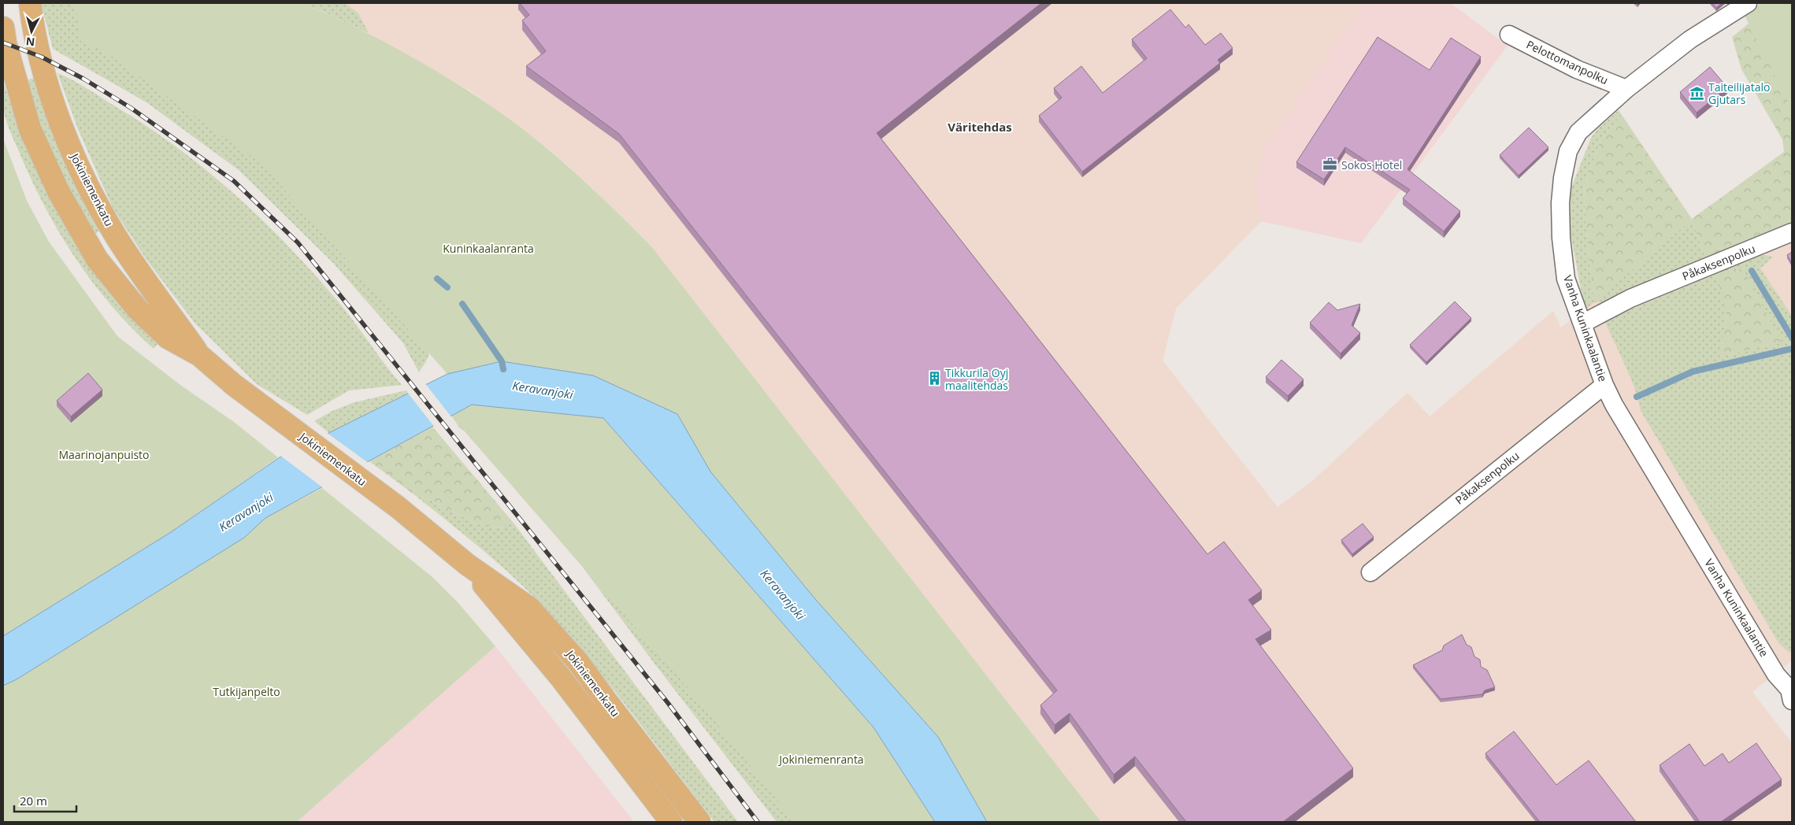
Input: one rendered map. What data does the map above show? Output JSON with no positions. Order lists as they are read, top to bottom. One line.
{"streets":{"main road":["Jokiniemenkatu"],"street":["Pelottomanpolku","Påkaksenpolku","Vanha Kuninkaalantie"]},"crossings":[["Pelottomanpolku","Vanha Kuninkaalantie"],["Påkaksenpolku","Vanha Kuninkaalantie"]],"districts":["Väritehdas"],"water":["Keravanjoki"],"parks":["Kuninkaalanranta","Maarinojanpuisto","Tutkijanpelto","Jokiniemenranta"],"places":{"museum":["Taiteilijatalo Gjutars"],"office":["Sokos Hotel"],"building":["Tikkurila Oyj maalitehdas"]},"scale_bar":"20 m","north":"bottom"}
